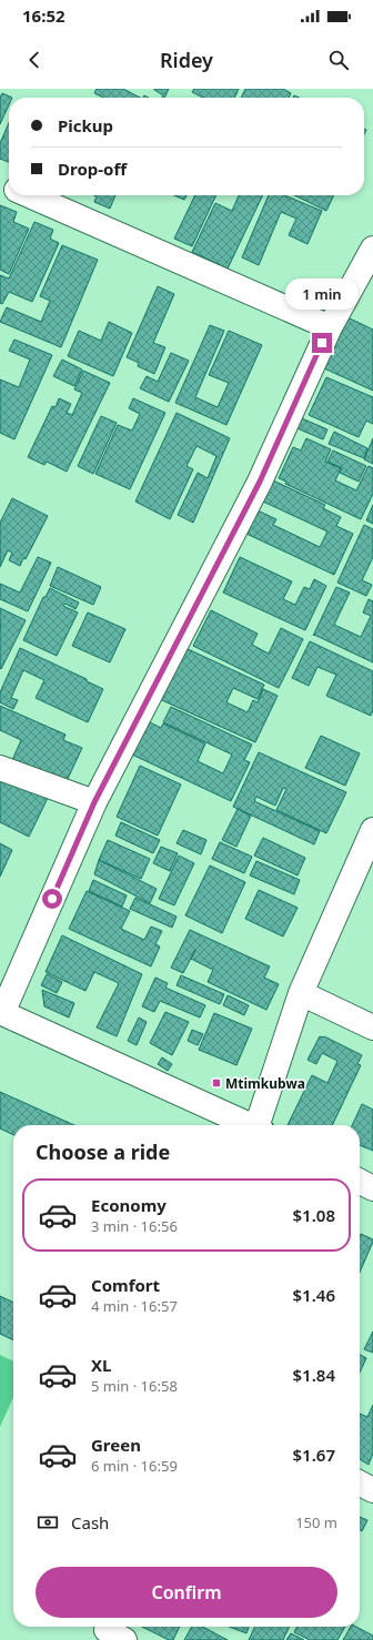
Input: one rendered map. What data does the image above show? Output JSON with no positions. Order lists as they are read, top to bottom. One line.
{"places":{"transit":["Mtimkubwa"]},"page":{"status":"16:52","header":"Ridey","banner":["Pickup","Drop-off"],"bubble":"1 min","heading":"Choose a ride","list":[{"name":"Economy","note":"3 min · 16:56","value":"$1.08"},{"name":"Comfort","note":"4 min · 16:57","value":"$1.46"},{"name":"XL","note":"5 min · 16:58","value":"$1.84"},{"name":"Green","note":"6 min · 16:59","value":"$1.67"}],"pay":["Cash","150 m"],"buttons":"Confirm"}}
